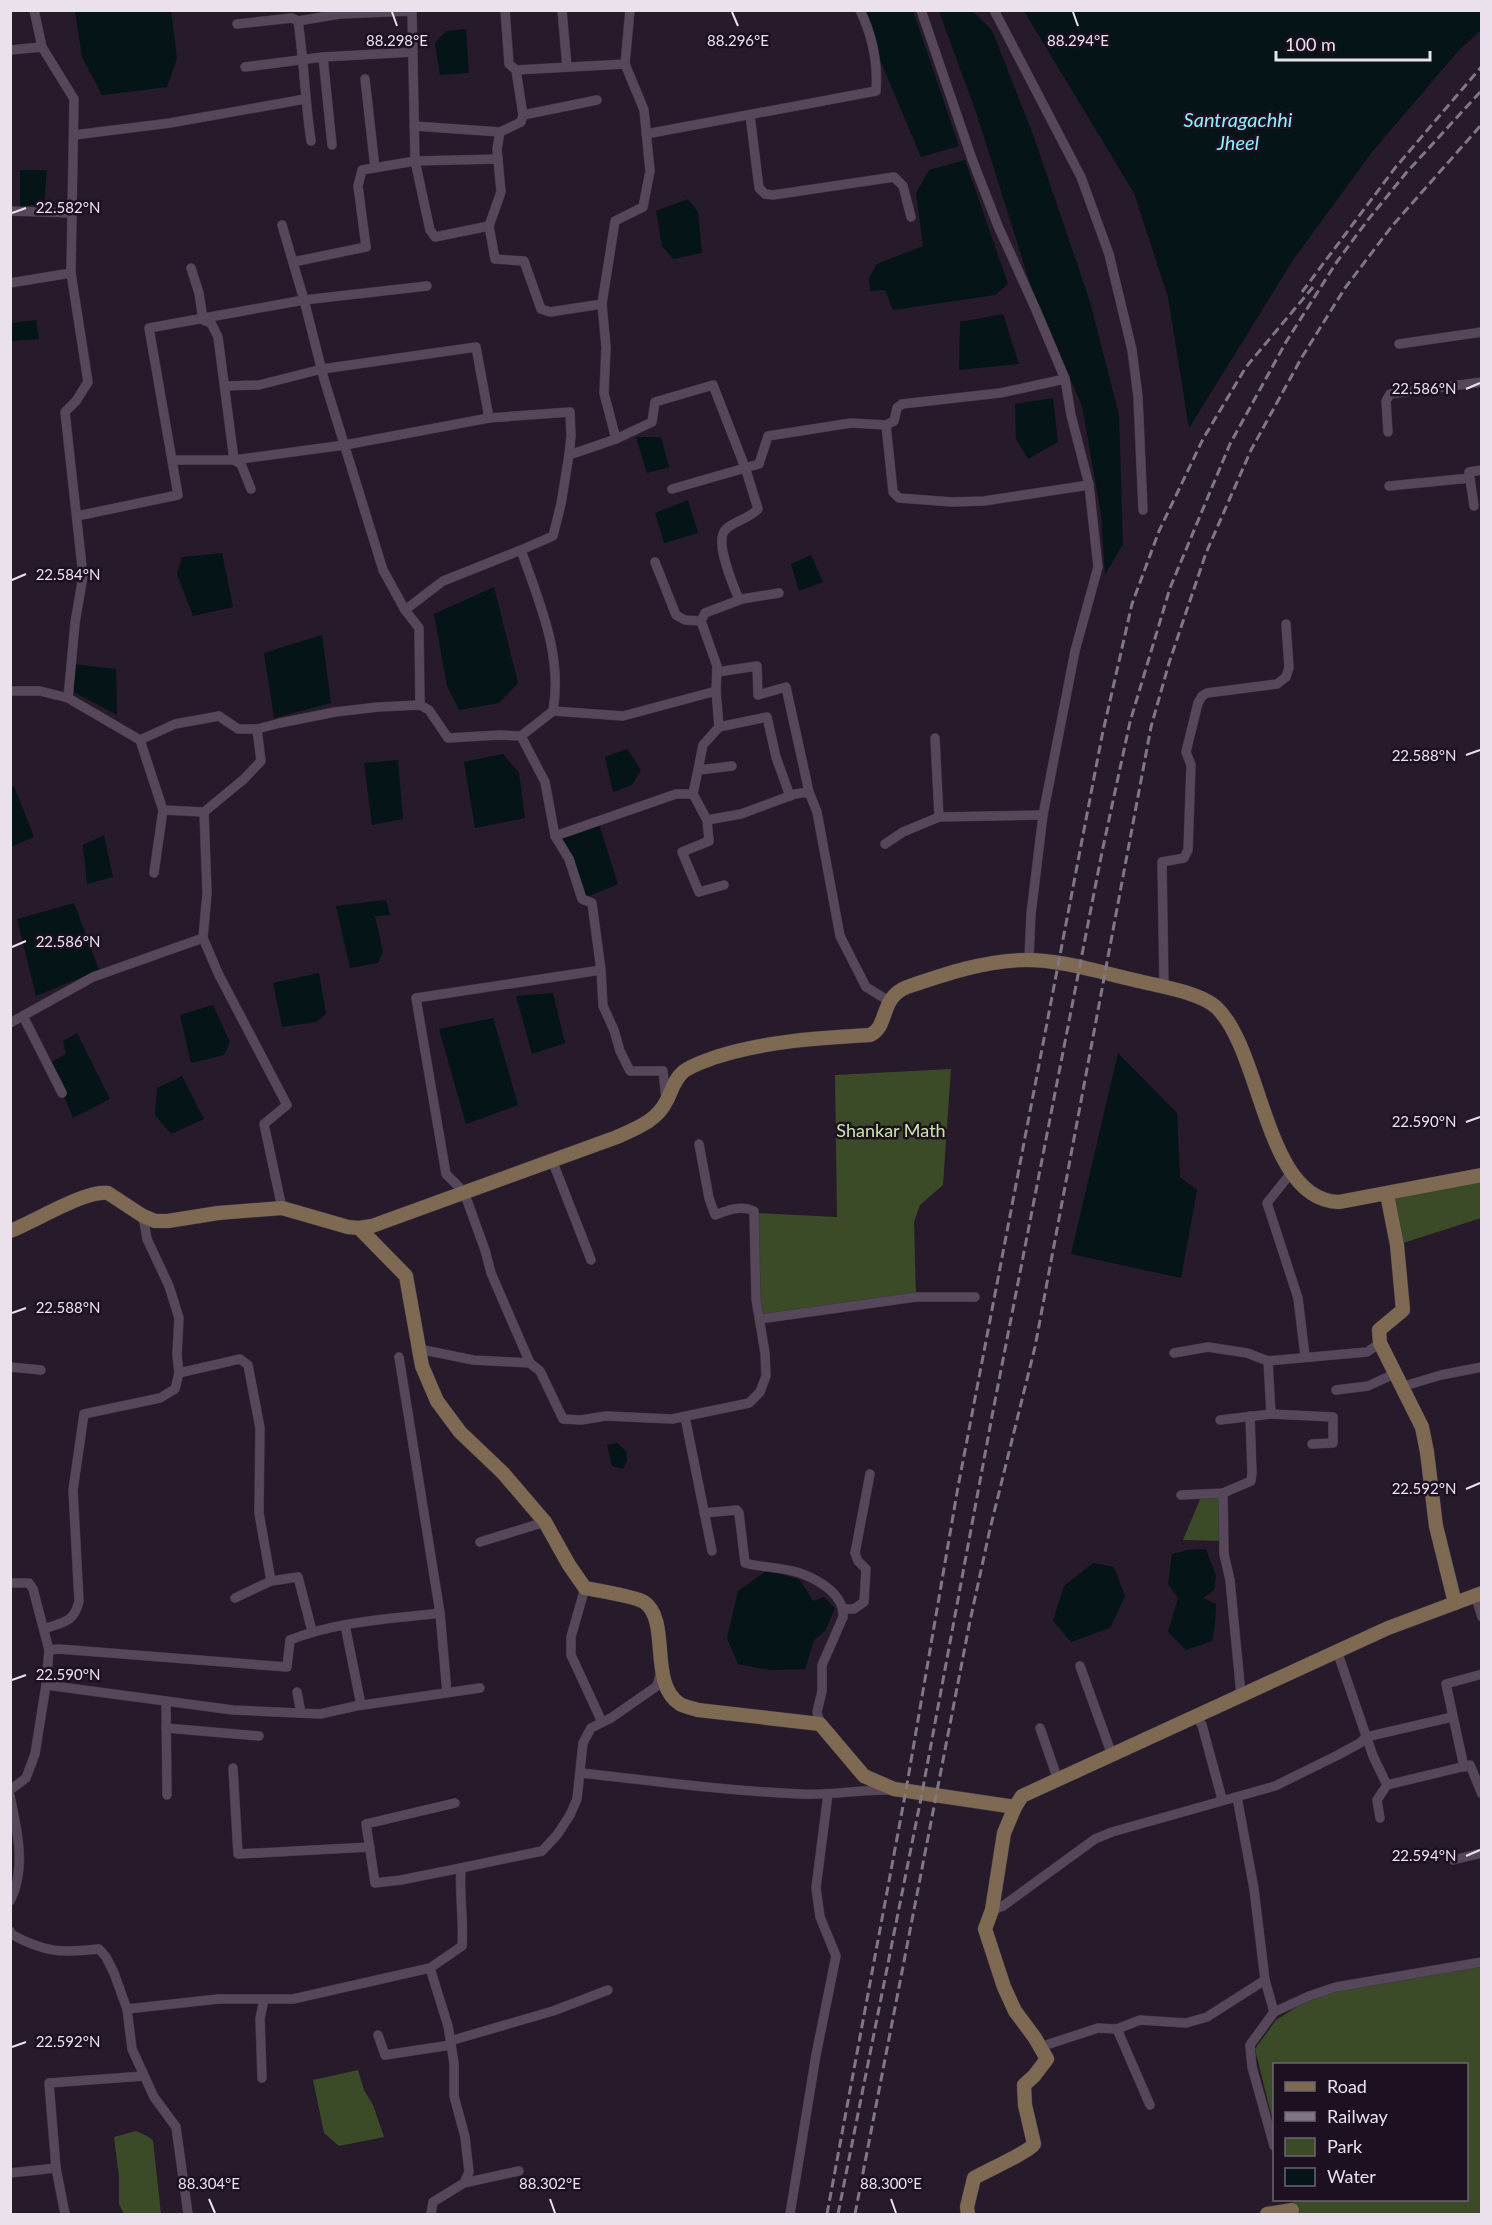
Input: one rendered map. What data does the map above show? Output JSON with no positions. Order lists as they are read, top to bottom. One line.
{"water":["Santragachhi Jheel"],"parks":["Shankar Math"],"legend":["Road","Railway","Park","Water"],"scale_bar":"100 m","coordinates":["88.298°E","88.296°E","88.294°E","22.582°N","22.586°N","22.584°N","22.588°N","22.590°N","22.592°N","22.594°N","88.304°E","88.302°E","88.300°E"]}
